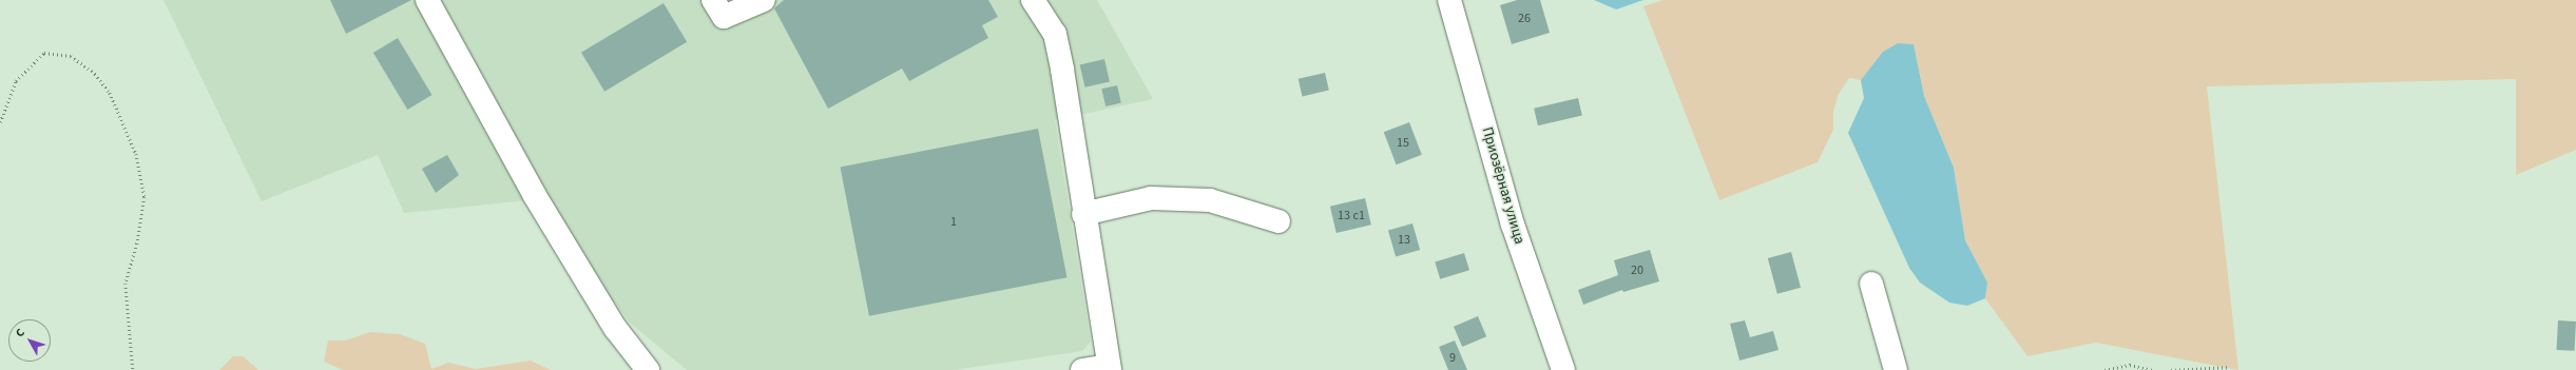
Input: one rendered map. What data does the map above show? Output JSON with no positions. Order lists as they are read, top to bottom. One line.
{"streets":{"street":["Приозёрная улица"]},"house_numbers":["26","15","13 с1","1","13","20","9"],"north":"top left"}
